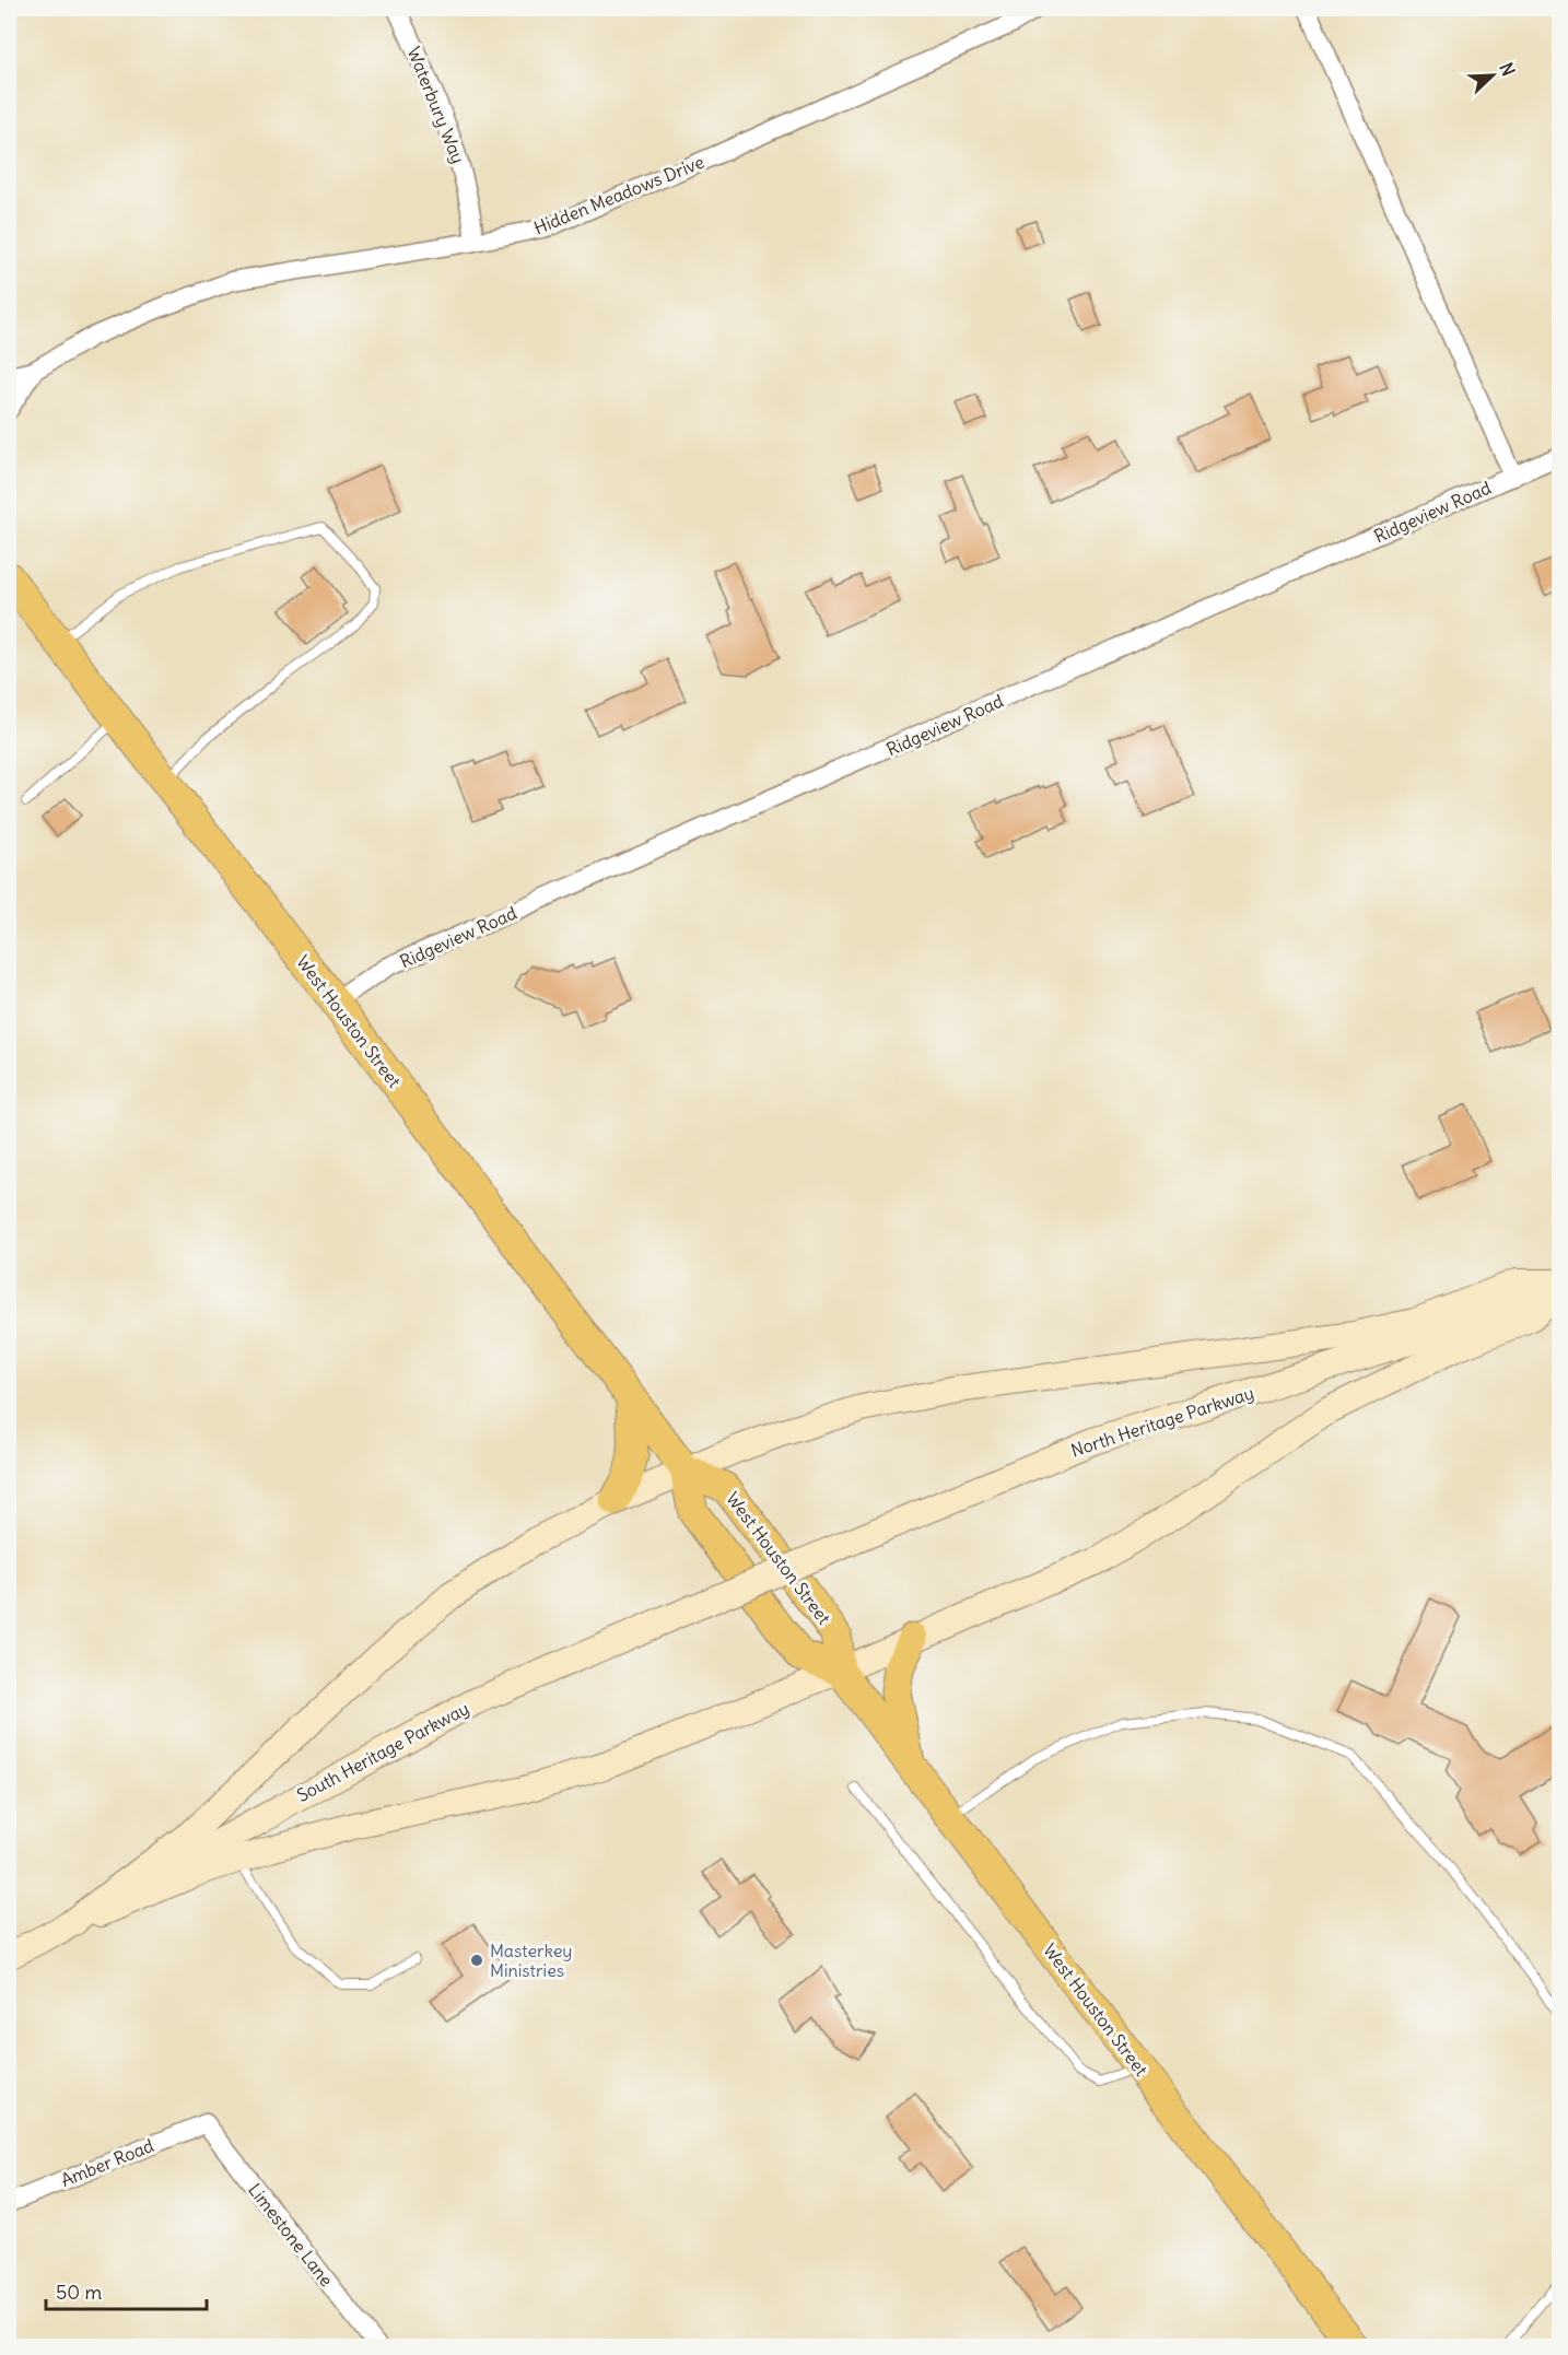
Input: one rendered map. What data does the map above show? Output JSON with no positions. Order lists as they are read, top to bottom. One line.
{"streets":{"main road":["West Houston Street","North Heritage Parkway","South Heritage Parkway"],"street":["Waterbury Way","Hidden Meadows Drive","Ridgeview Road","Amber Road","Limestone Lane"]},"crossings":[["Waterbury Way","Hidden Meadows Drive"],["Ridgeview Road","West Houston Street"],["North Heritage Parkway","South Heritage Parkway"],["Amber Road","Limestone Lane"]],"places":["Masterkey Ministries"],"scale_bar":"50 m","north":"top right"}
